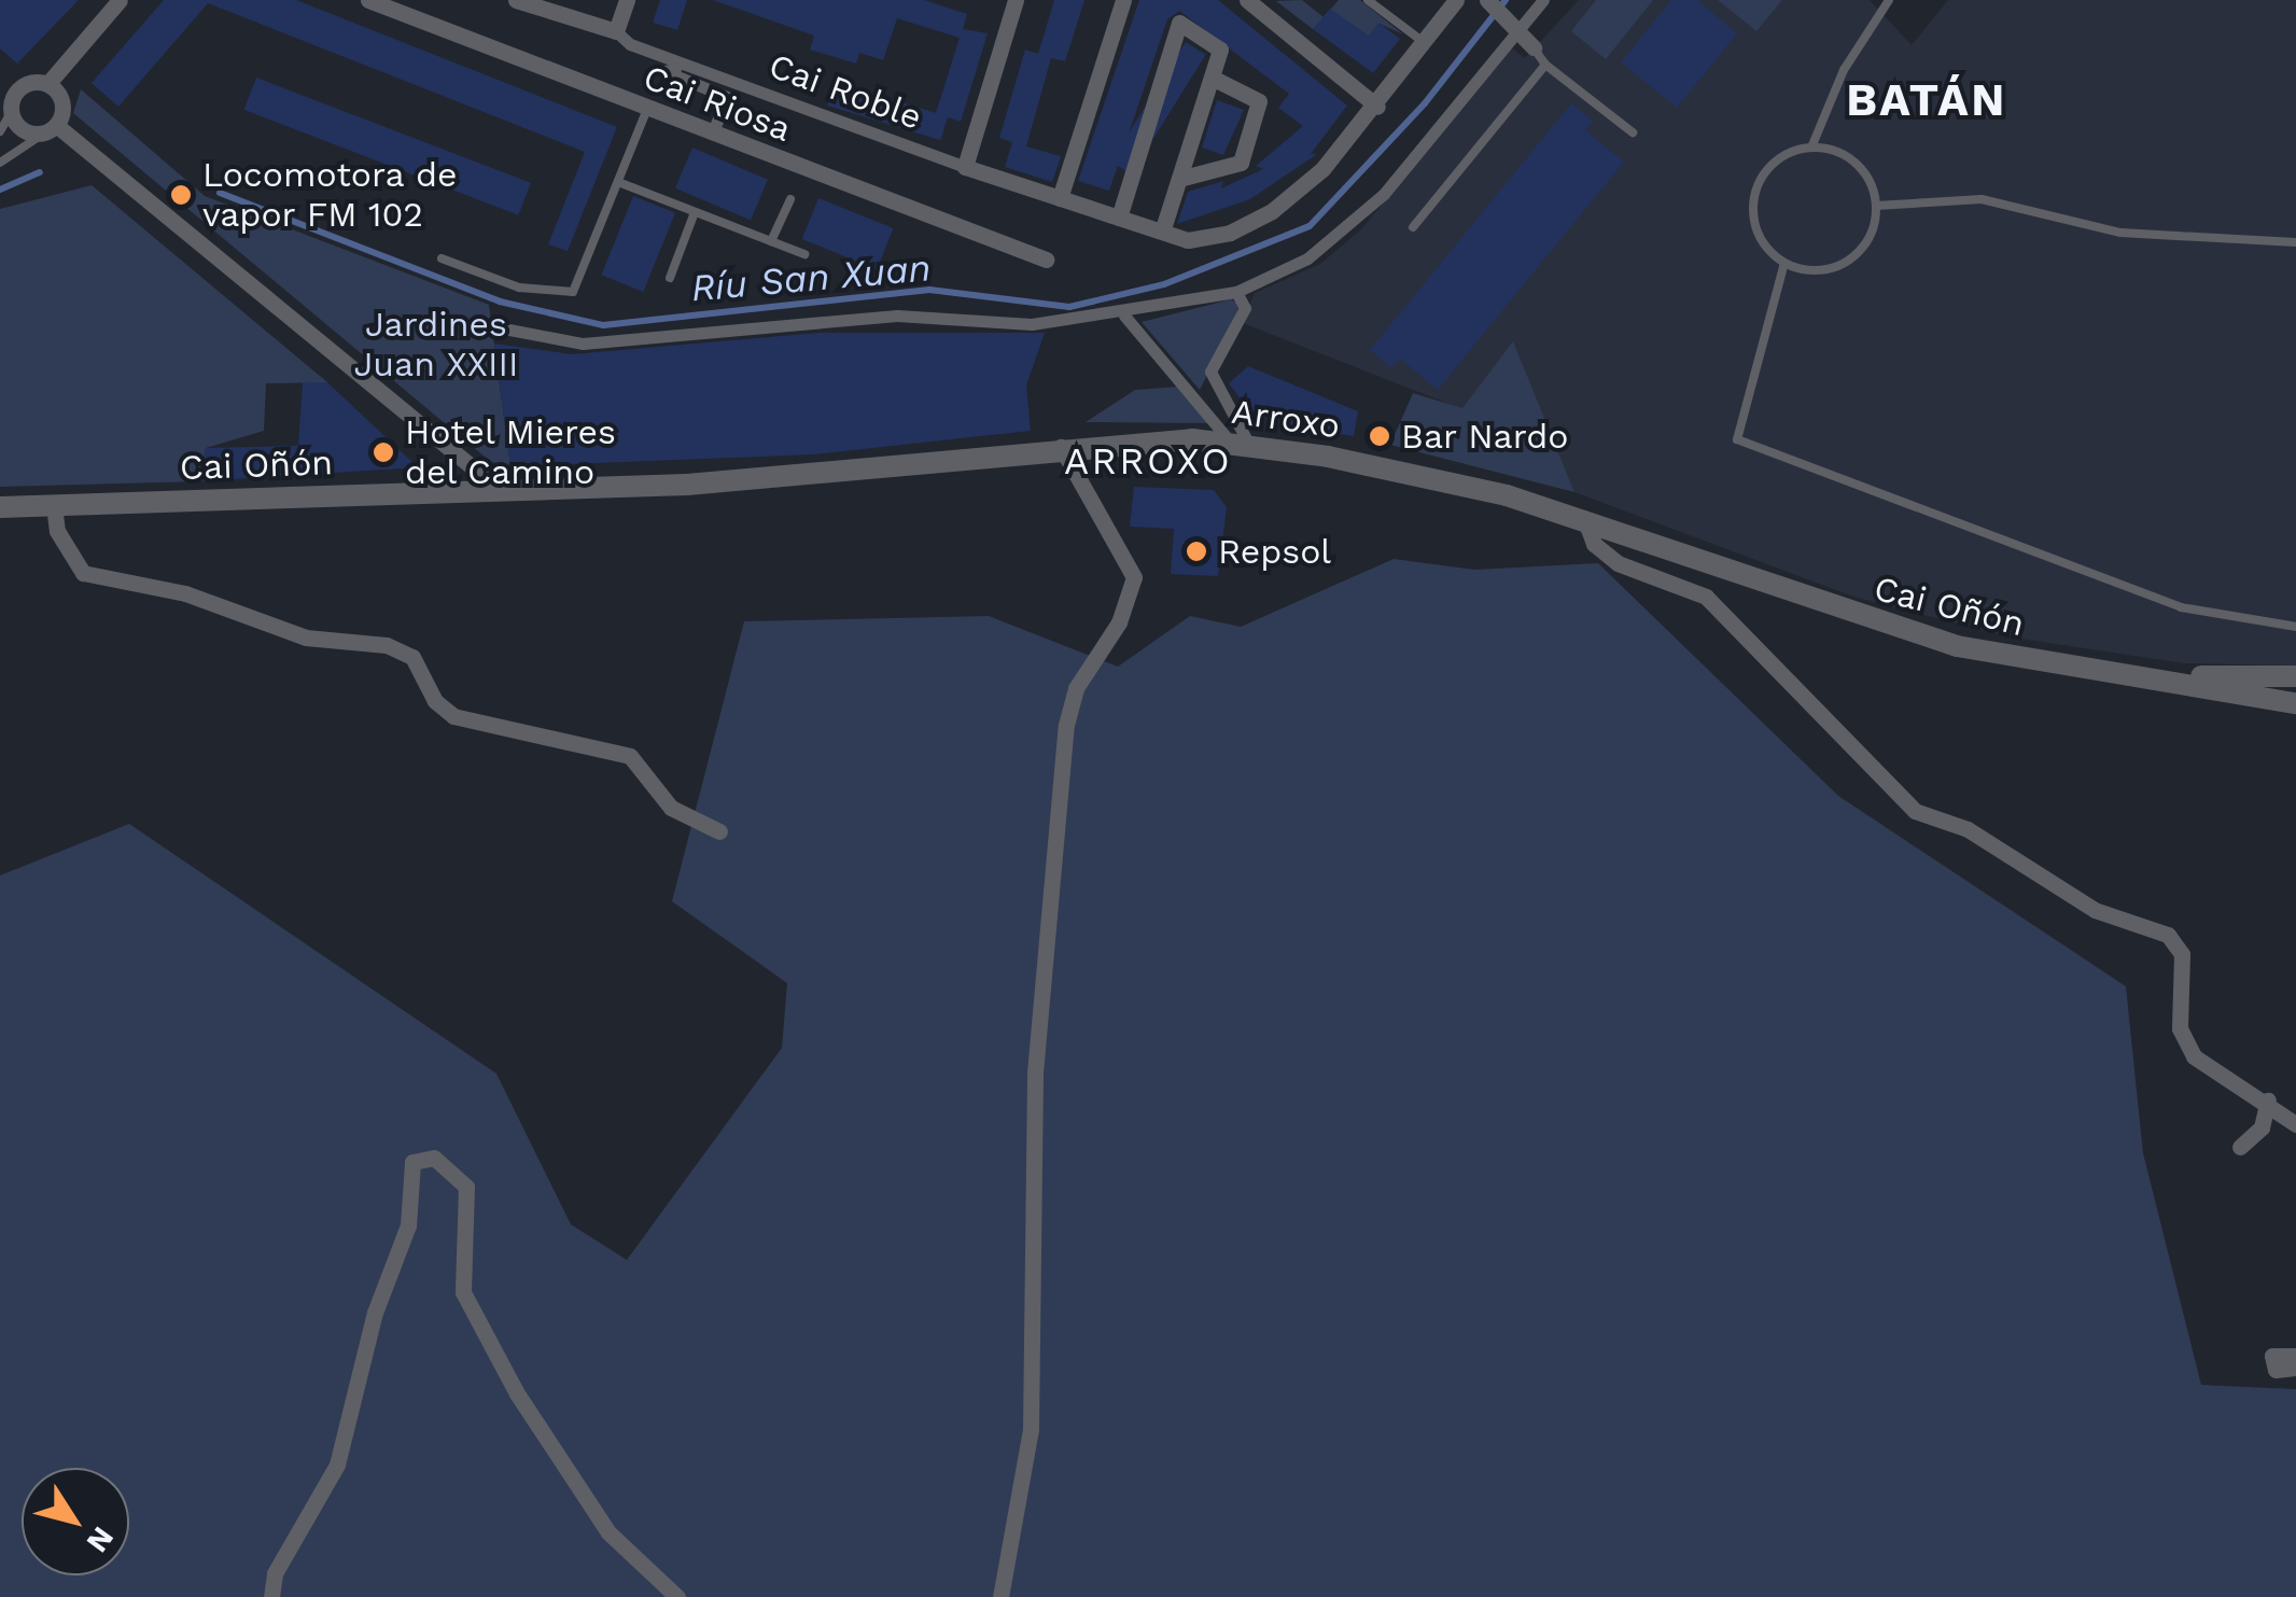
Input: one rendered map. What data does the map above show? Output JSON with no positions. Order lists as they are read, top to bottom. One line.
{"streets":{"street":["Cai Roble","Cai Riosa","Arroxo","Cai Oñón"]},"crossings":[["Arroxo","Cai Oñón"]],"districts":["BATÁN","ARROXO"],"water":["Ríu San Xuan"],"parks":["Jardines Juan XXIII"],"places":["Locomotora de vapor FM 102","Bar Nardo","Hotel Mieres del Camino","Repsol"],"north":"bottom right"}
